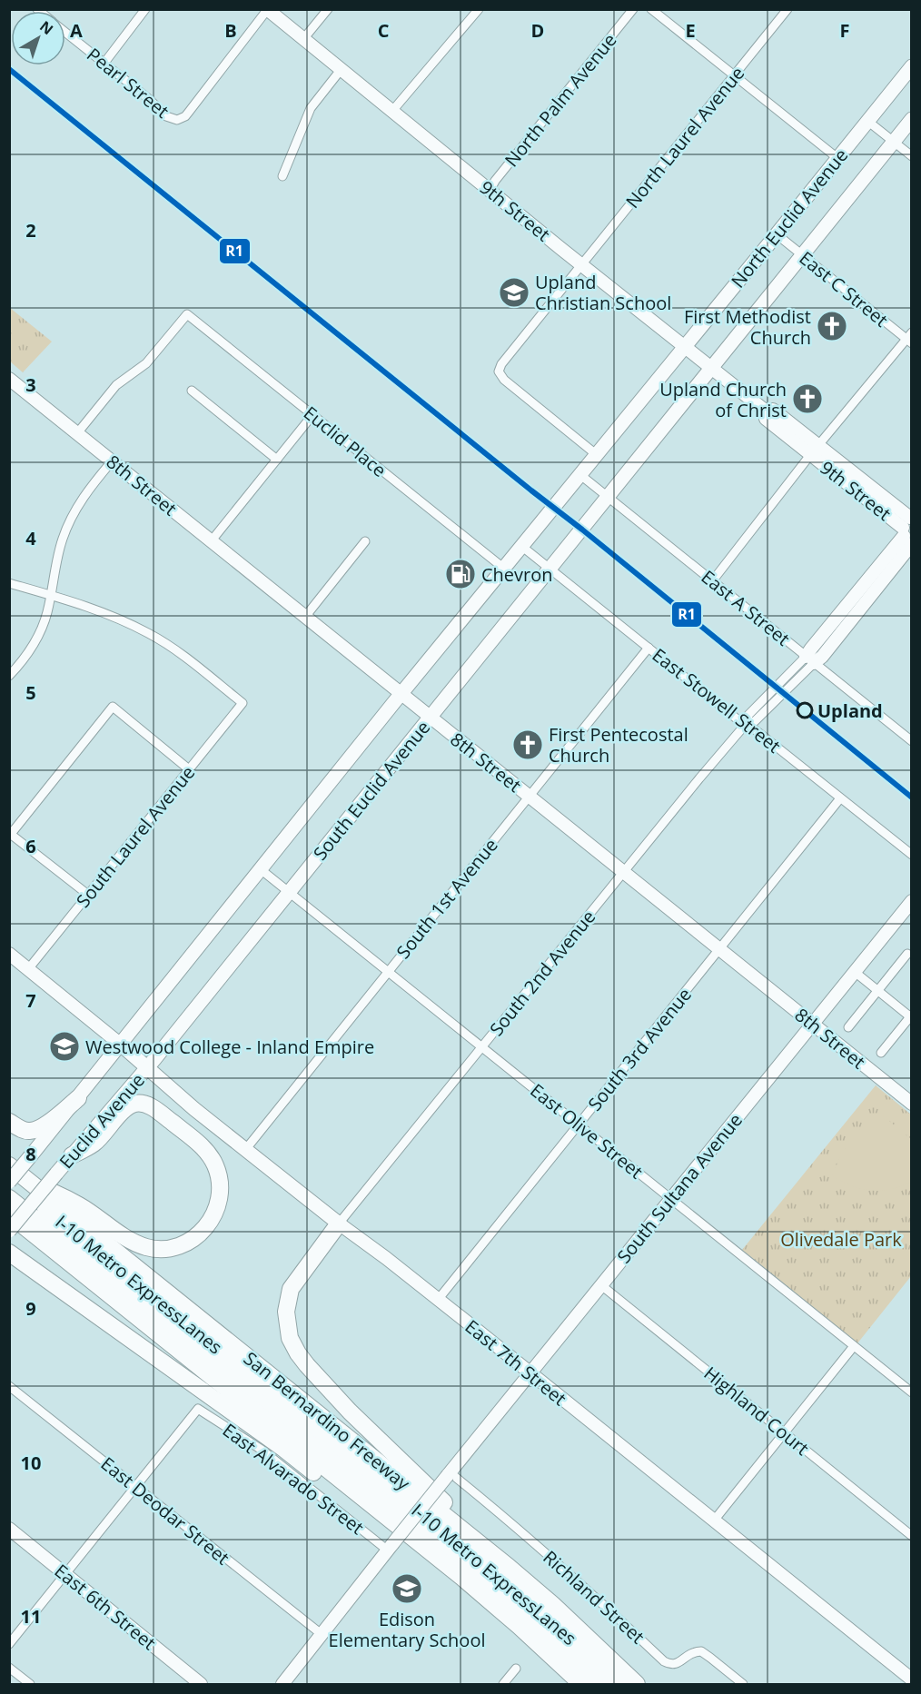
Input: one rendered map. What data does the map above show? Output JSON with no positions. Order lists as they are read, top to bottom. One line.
{"streets":{"highway":["I-10 Metro ExpressLanes","San Bernardino Freeway"],"main road":["North Euclid Avenue","South Euclid Avenue","Euclid Avenue","East 7th Street"],"street":["Pearl Street","North Palm Avenue","North Laurel Avenue","9th Street","East C Street","Euclid Place","8th Street","East A Street","East Stowell Street","South Laurel Avenue","South 1st Avenue","South 2nd Avenue","South 3rd Avenue","East Olive Street","South Sultana Avenue","Highland Court","East Alvarado Street","East Deodar Street","Richland Street","East 6th Street"]},"crossings":[["Pearl Street","9th Street"],["North Palm Avenue","9th Street"],["North Laurel Avenue","9th Street"],["North Laurel Avenue","North Euclid Avenue"],["9th Street","North Euclid Avenue"],["North Euclid Avenue","East C Street"],["North Euclid Avenue","East A Street"],["North Euclid Avenue","East Stowell Street"],["North Euclid Avenue","South Euclid Avenue"],["Euclid Place","8th Street"],["Euclid Place","South Euclid Avenue"],["8th Street","South Euclid Avenue"],["8th Street","South 1st Avenue"],["8th Street","South 2nd Avenue"],["8th Street","South 3rd Avenue"],["8th Street","South Sultana Avenue"],["East A Street","South 2nd Avenue"],["East Stowell Street","South Euclid Avenue"],["East Stowell Street","South 1st Avenue"],["East Stowell Street","South 2nd Avenue"],["East Stowell Street","South 3rd Avenue"],["South Euclid Avenue","Euclid Avenue"],["South Euclid Avenue","East Olive Street"],["South 1st Avenue","East Olive Street"],["South 1st Avenue","East 7th Street"],["South 2nd Avenue","East Olive Street"],["South 2nd Avenue","East 7th Street"],["South 3rd Avenue","East Olive Street"],["South 3rd Avenue","East 7th Street"],["Euclid Avenue","I-10 Metro ExpressLanes"],["Euclid Avenue","East 7th Street"],["Euclid Avenue","San Bernardino Freeway"],["East Olive Street","South Sultana Avenue"],["South Sultana Avenue","East 7th Street"],["South Sultana Avenue","Highland Court"],["South Sultana Avenue","East Alvarado Street"],["South Sultana Avenue","East Deodar Street"],["South Sultana Avenue","Richland Street"],["I-10 Metro ExpressLanes","San Bernardino Freeway"],["East Alvarado Street","East Deodar Street"]],"parks":["Olivedale Park"],"places":{"school or university":["Upland Christian School","Westwood College - Inland Empire","Edison Elementary School"],"church":["First Methodist Church","Upland Church of Christ","First Pentecostal Church"],"fuel station":["Chevron"],"other":["Upland"]},"lines":["transit line R1"],"north":"top right","grid":{"columns":["A","B","C","D","E","F"],"rows":["2","3","4","5","6","7","8","9","10","11"]}}
